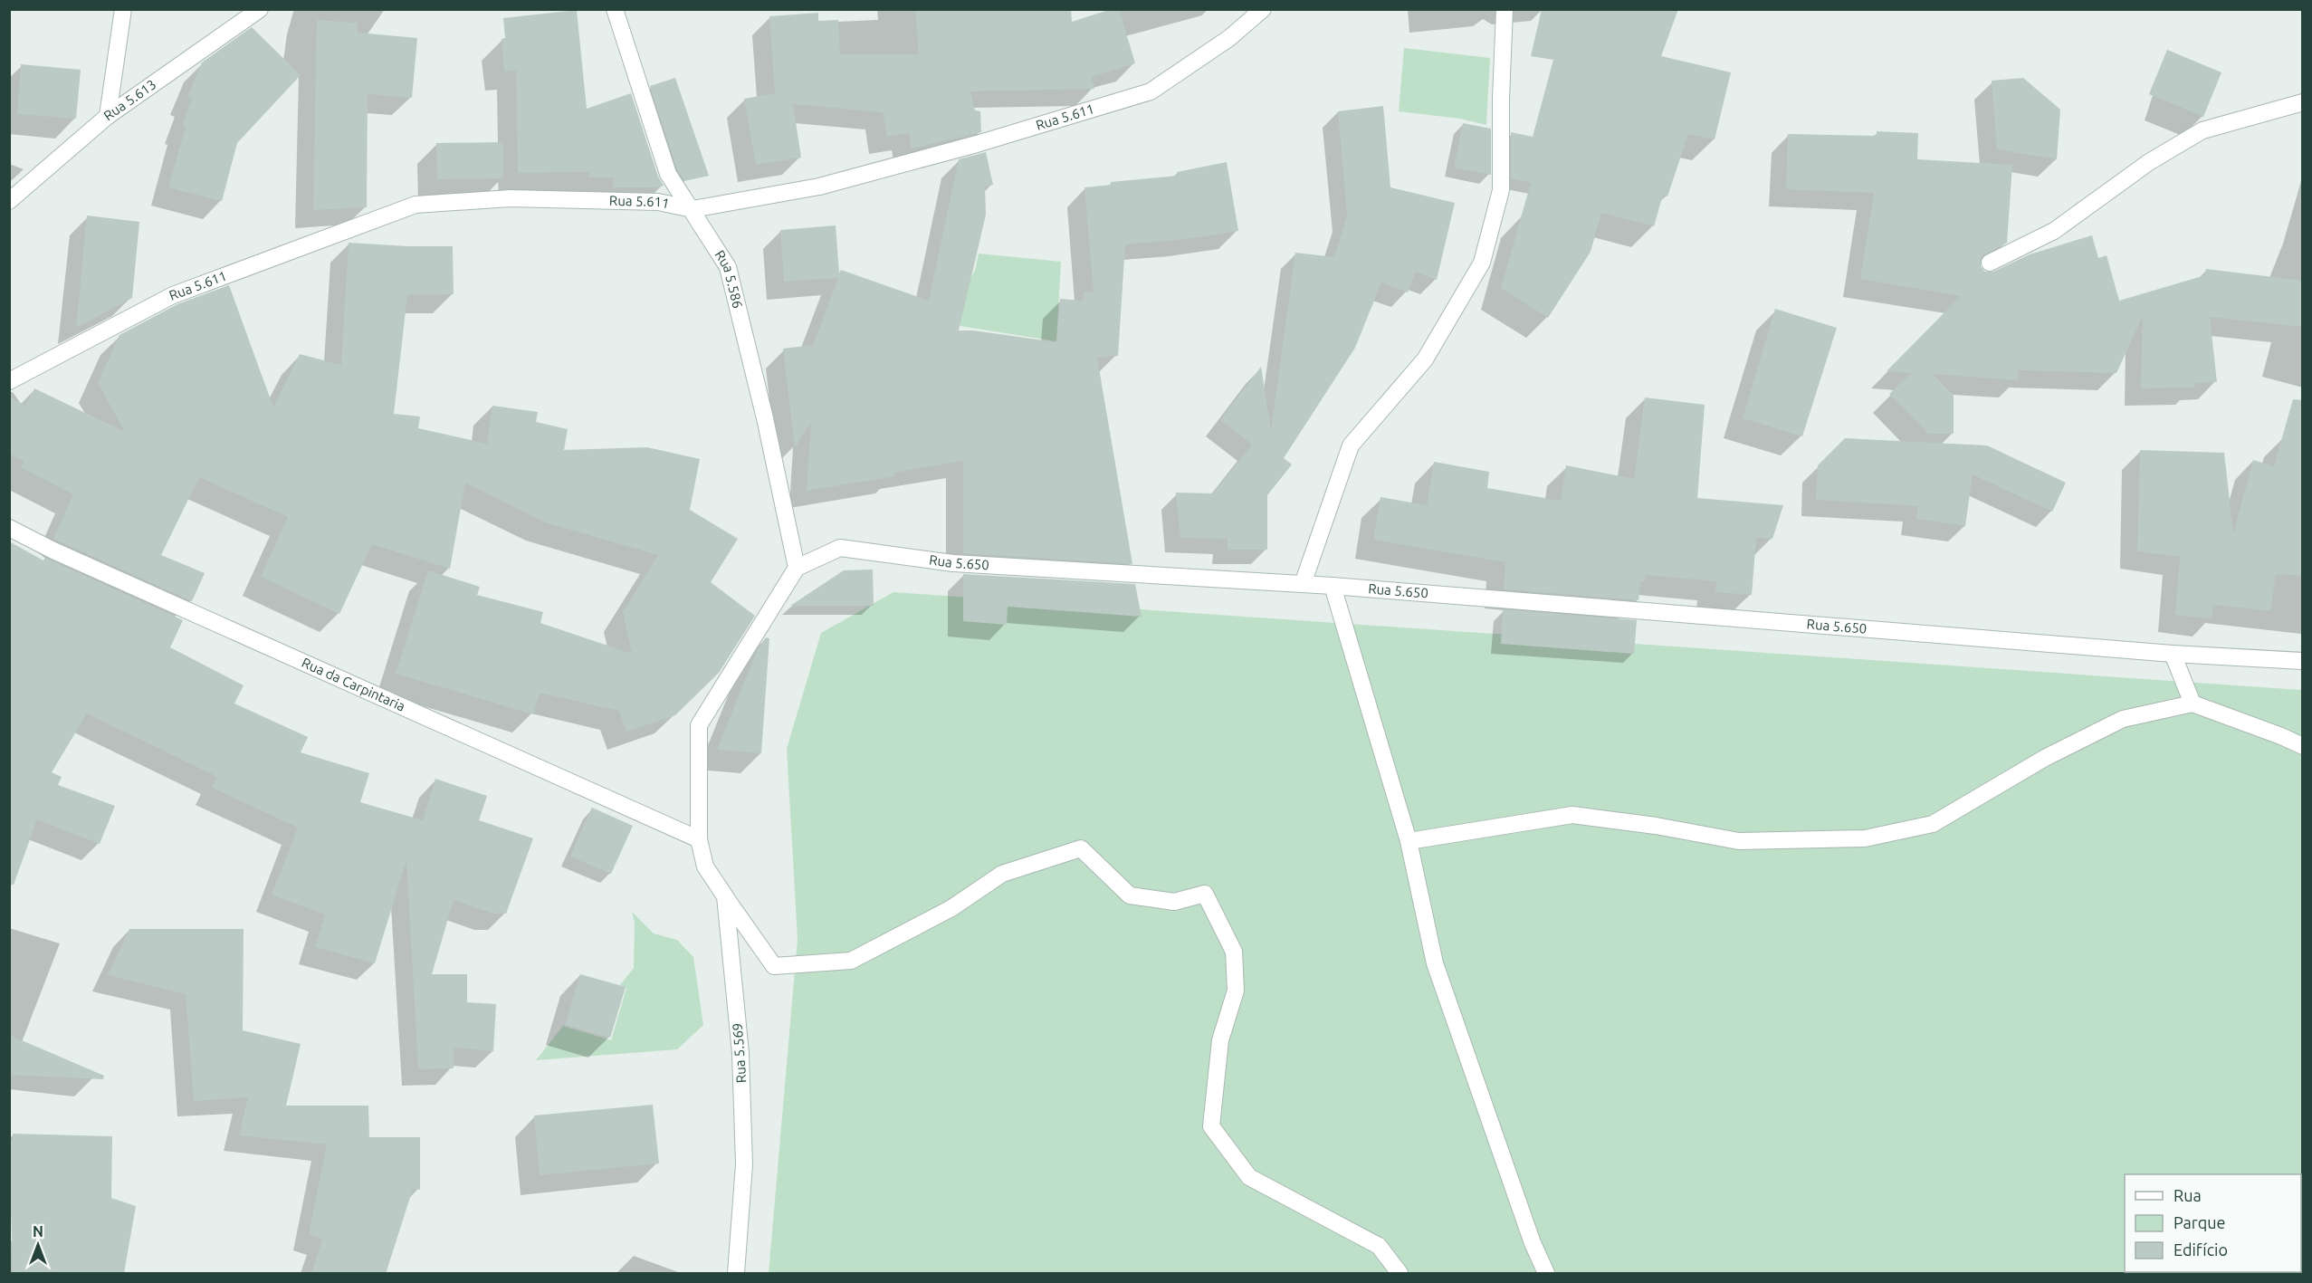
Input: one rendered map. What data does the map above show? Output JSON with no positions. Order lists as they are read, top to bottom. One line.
{"streets":{"street":["Rua 5.613","Rua 5.611","Rua 5.586","Rua 5.650","Rua da Carpintaria","Rua 5.569"]},"crossings":[["Rua 5.611","Rua 5.586"],["Rua 5.586","Rua 5.650"],["Rua da Carpintaria","Rua 5.569"]],"legend":["Rua","Parque","Edifício"],"north":"top"}
